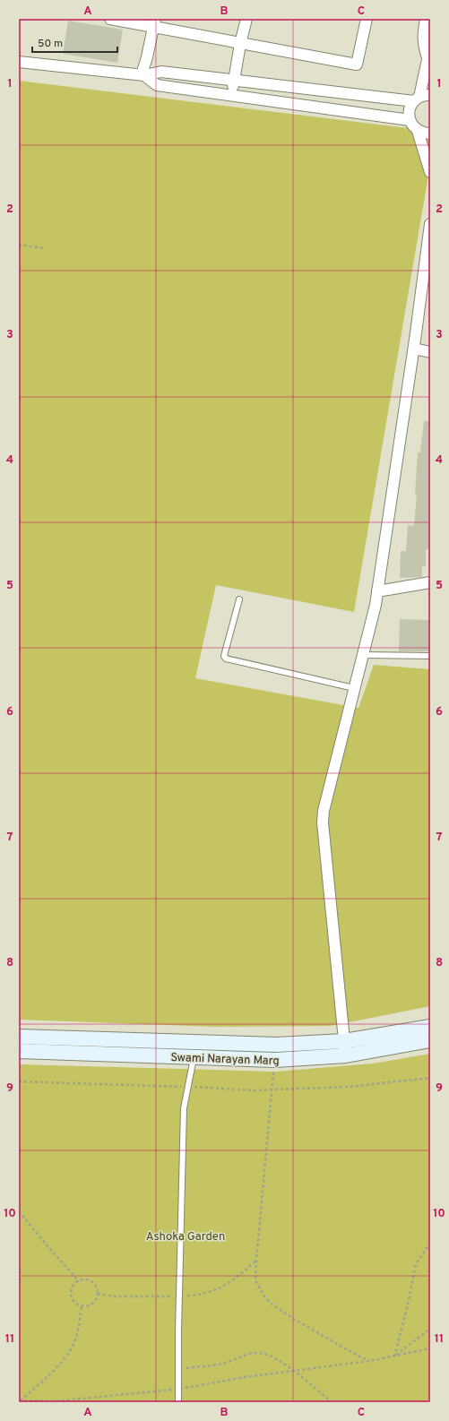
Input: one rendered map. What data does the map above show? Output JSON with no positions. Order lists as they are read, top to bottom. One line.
{"streets":{"main road":["Swami Narayan Marg"]},"parks":["Ashoka Garden"],"scale_bar":"50 m","grid":{"columns":["A","B","C"],"rows":["1","2","3","4","5","6","7","8","9","10","11"]}}
